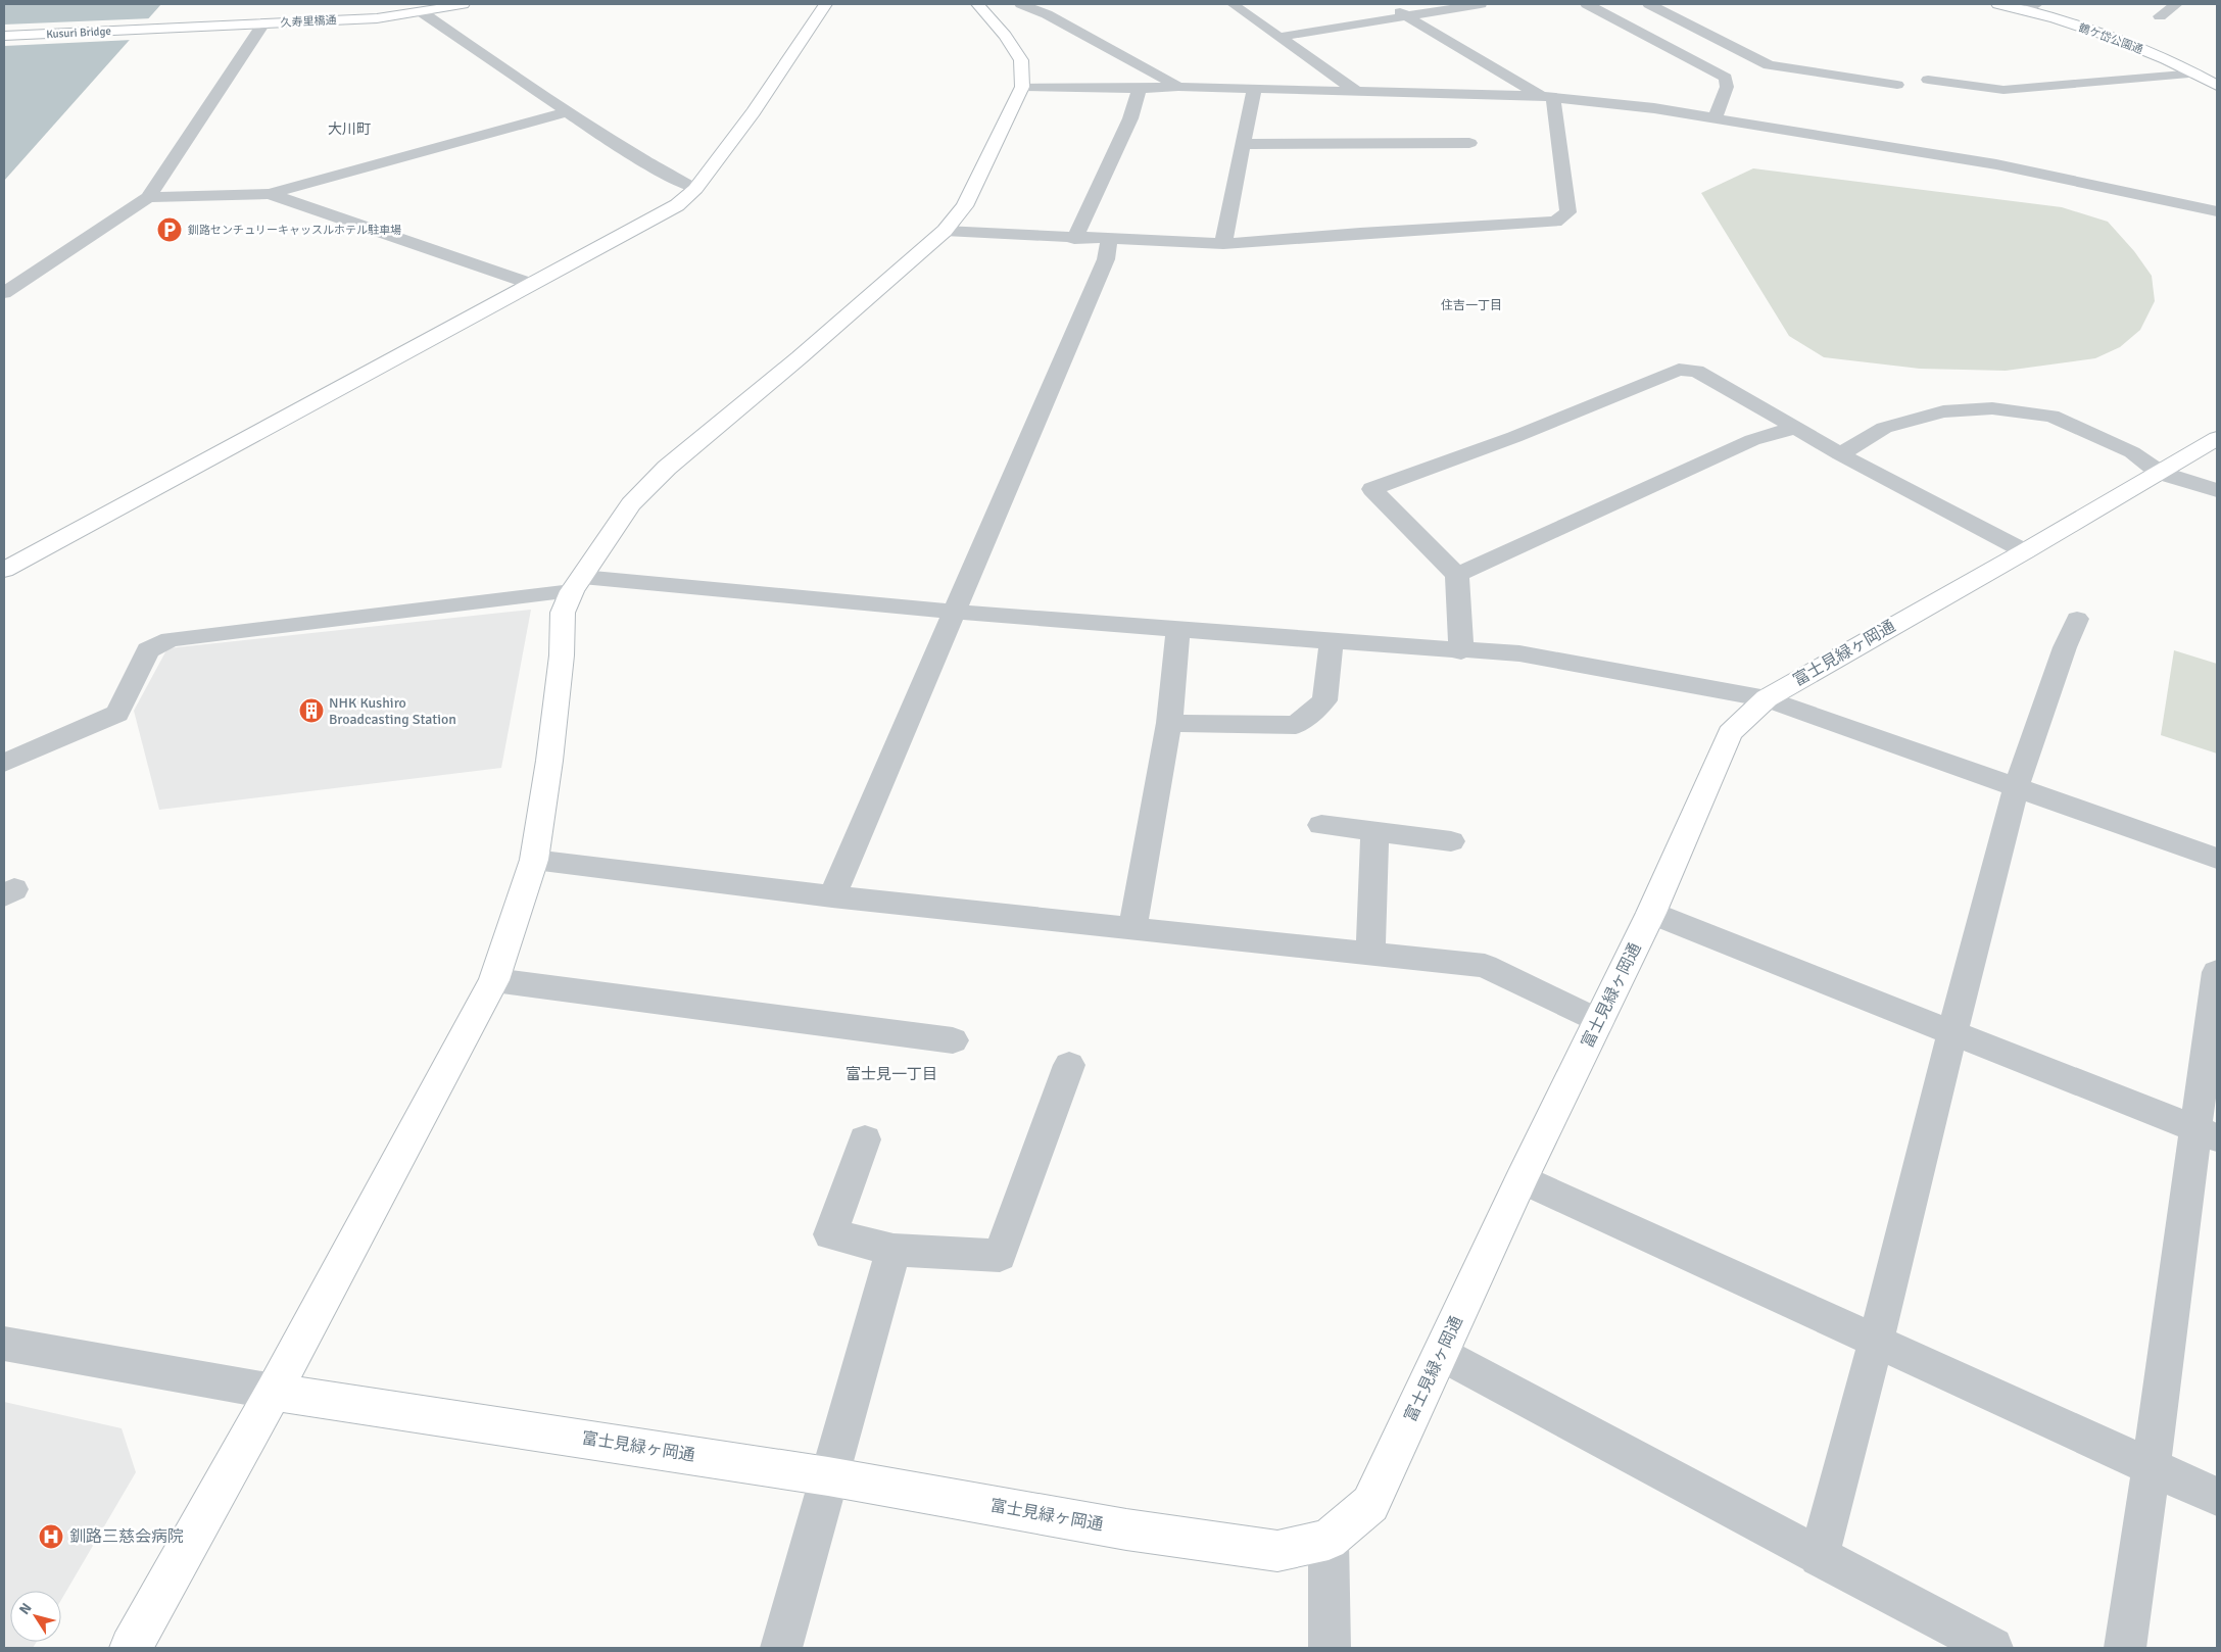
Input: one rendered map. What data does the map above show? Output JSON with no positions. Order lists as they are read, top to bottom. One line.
{"streets":{"street":["久寿里橋通","Kusuri Bridge","鶴ケ岱公園通","富士見緑ヶ岡通"]},"crossings":[["久寿里橋通","Kusuri Bridge"]],"districts":["大川町","住吉一丁目","富士見一丁目"],"places":{"parking":["釧路センチュリーキャッスルホテル駐車場"],"building":["NHK Kushiro Broadcasting Station"],"hospital":["釧路三慈会病院"]},"north":"top left"}
